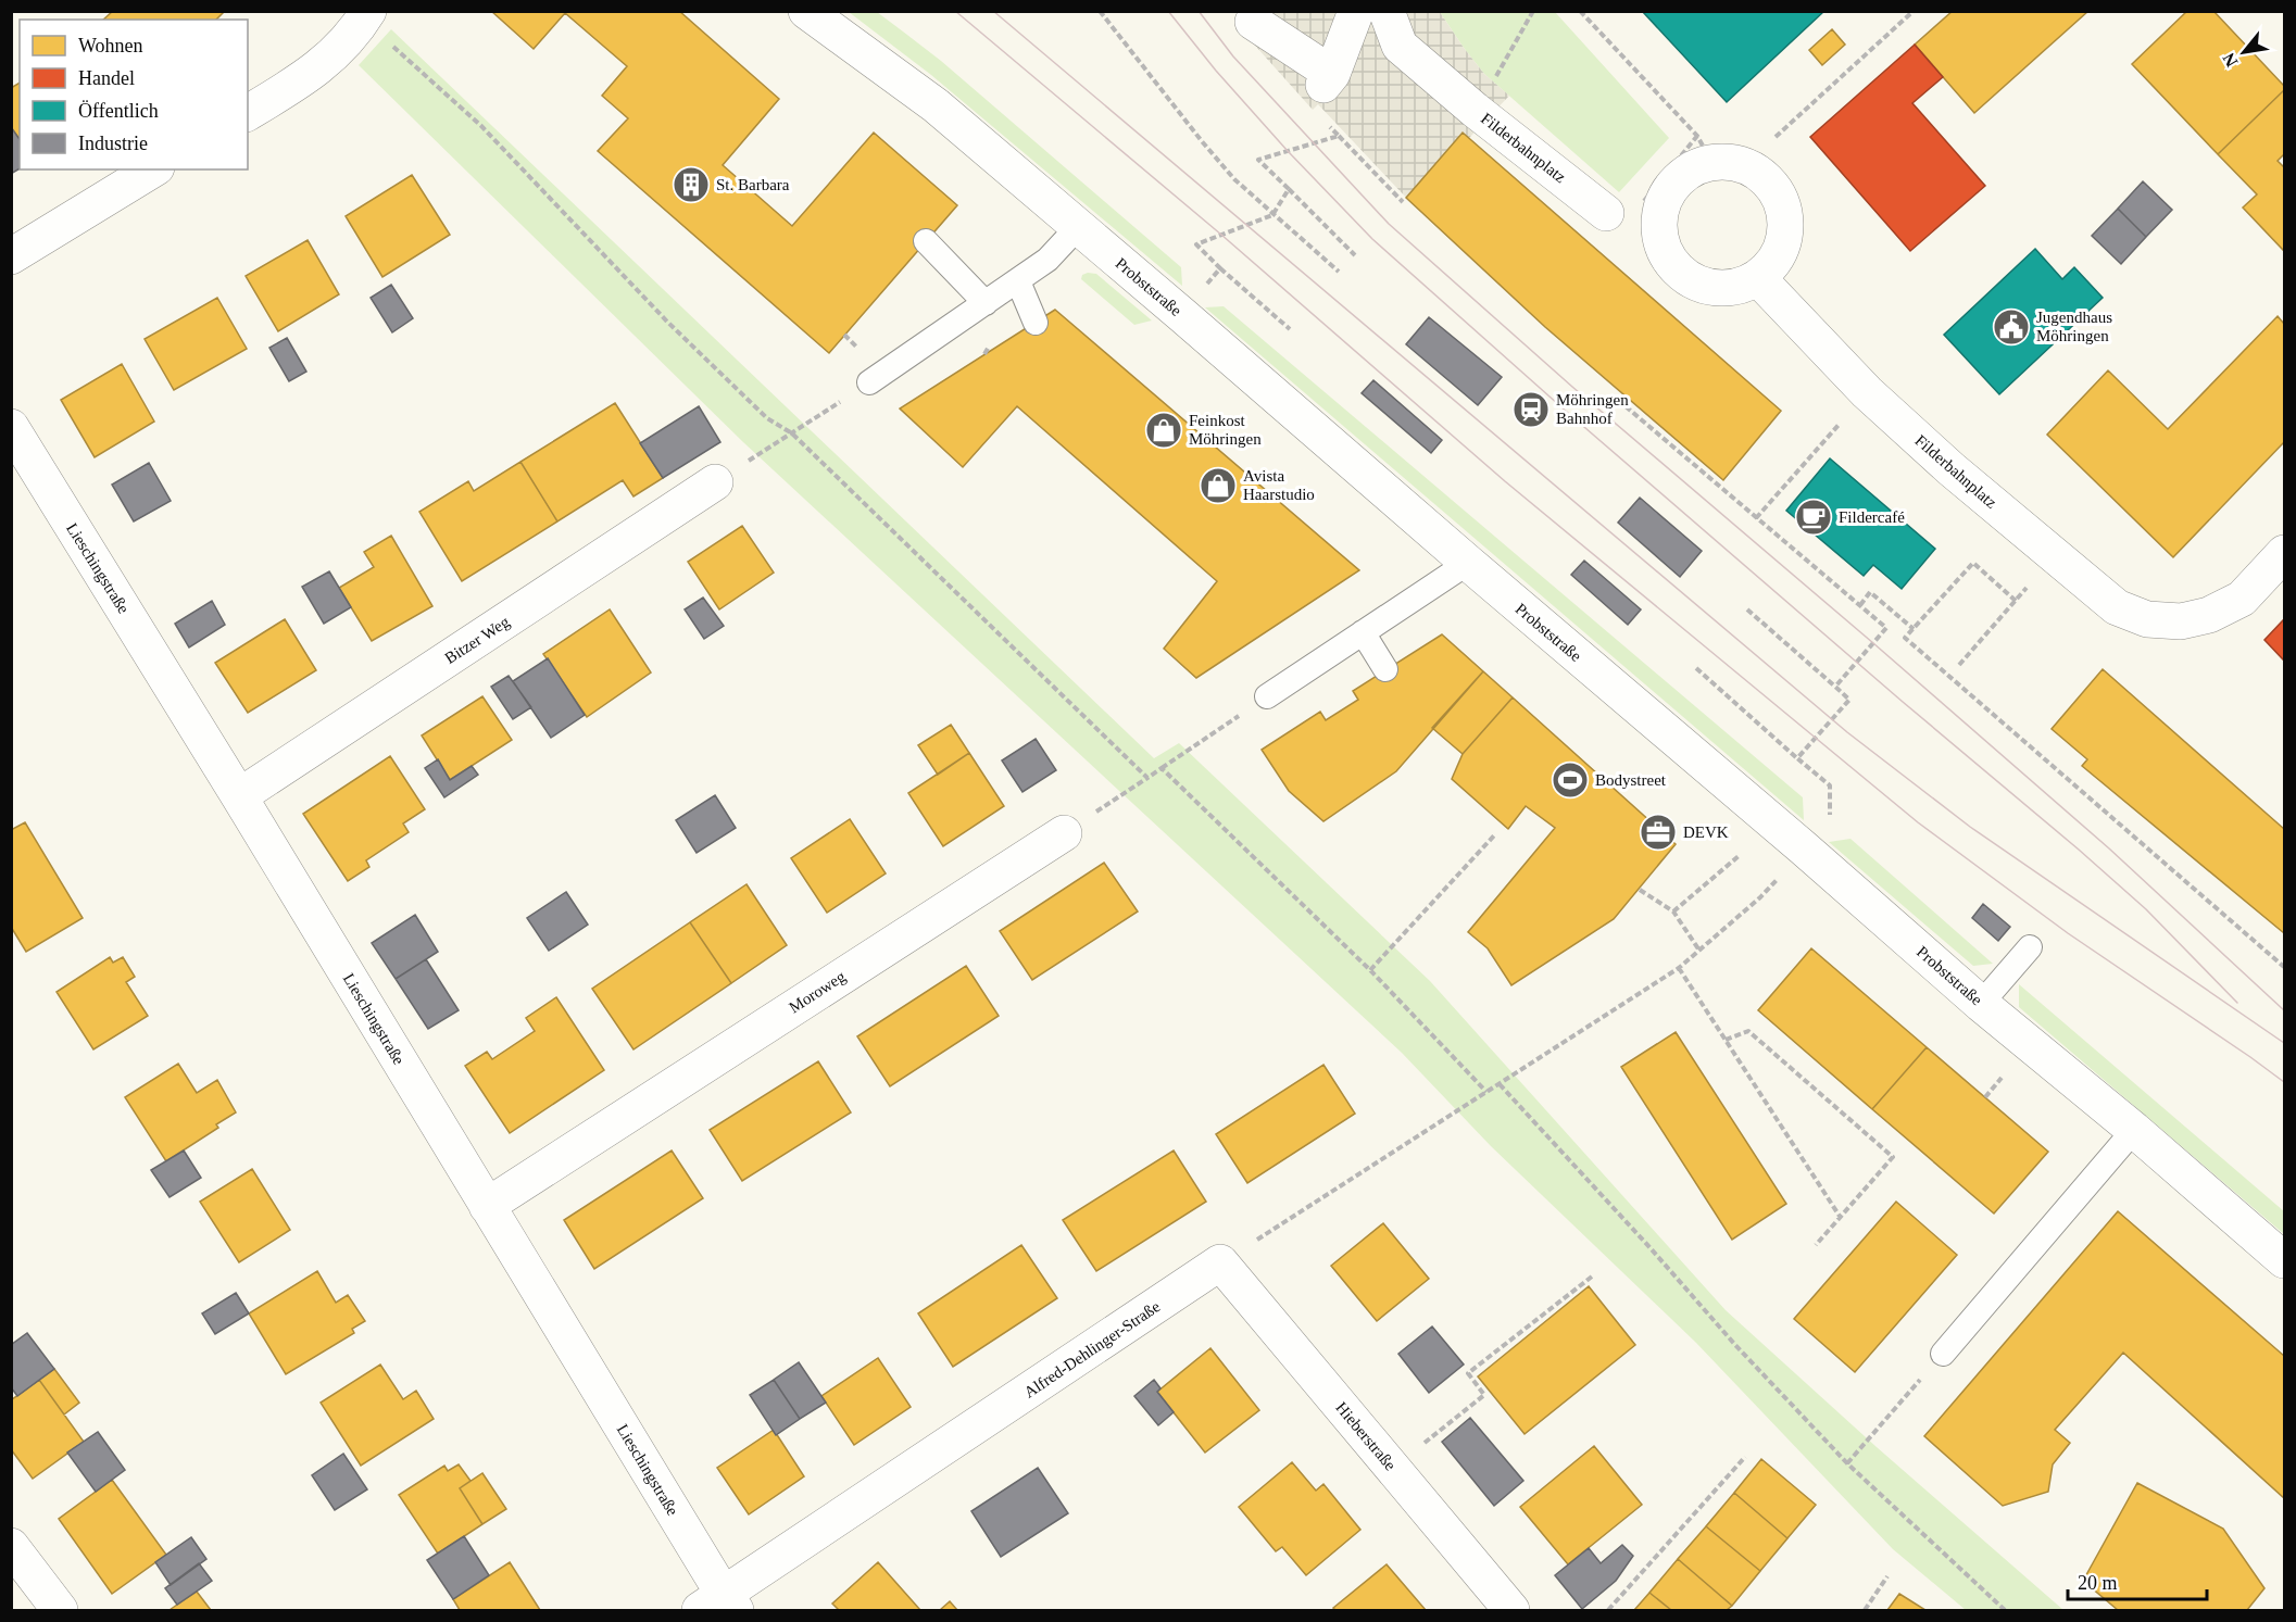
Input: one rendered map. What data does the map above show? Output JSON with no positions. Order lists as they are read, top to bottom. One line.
{"streets":{"street":["Filderbahnplatz","Probststraße","Lieschingstraße","Bitzer Weg","Moroweg","Alfred-Dehlinger-Straße","Hieberstraße"]},"crossings":[["Lieschingstraße","Bitzer Weg"],["Lieschingstraße","Moroweg"],["Lieschingstraße","Alfred-Dehlinger-Straße"],["Alfred-Dehlinger-Straße","Hieberstraße"]],"places":{"building":["St. Barbara"],"public building":["Jugendhaus Möhringen"],"station":["Möhringen Bahnhof"],"shop":["Feinkost Möhringen","Avista Haarstudio"],"cafe":["Fildercafé"],"sports":["Bodystreet"],"office":["DEVK"]},"legend":["Wohnen","Handel","Öffentlich","Industrie"],"scale_bar":"20 m","north":"bottom left"}
